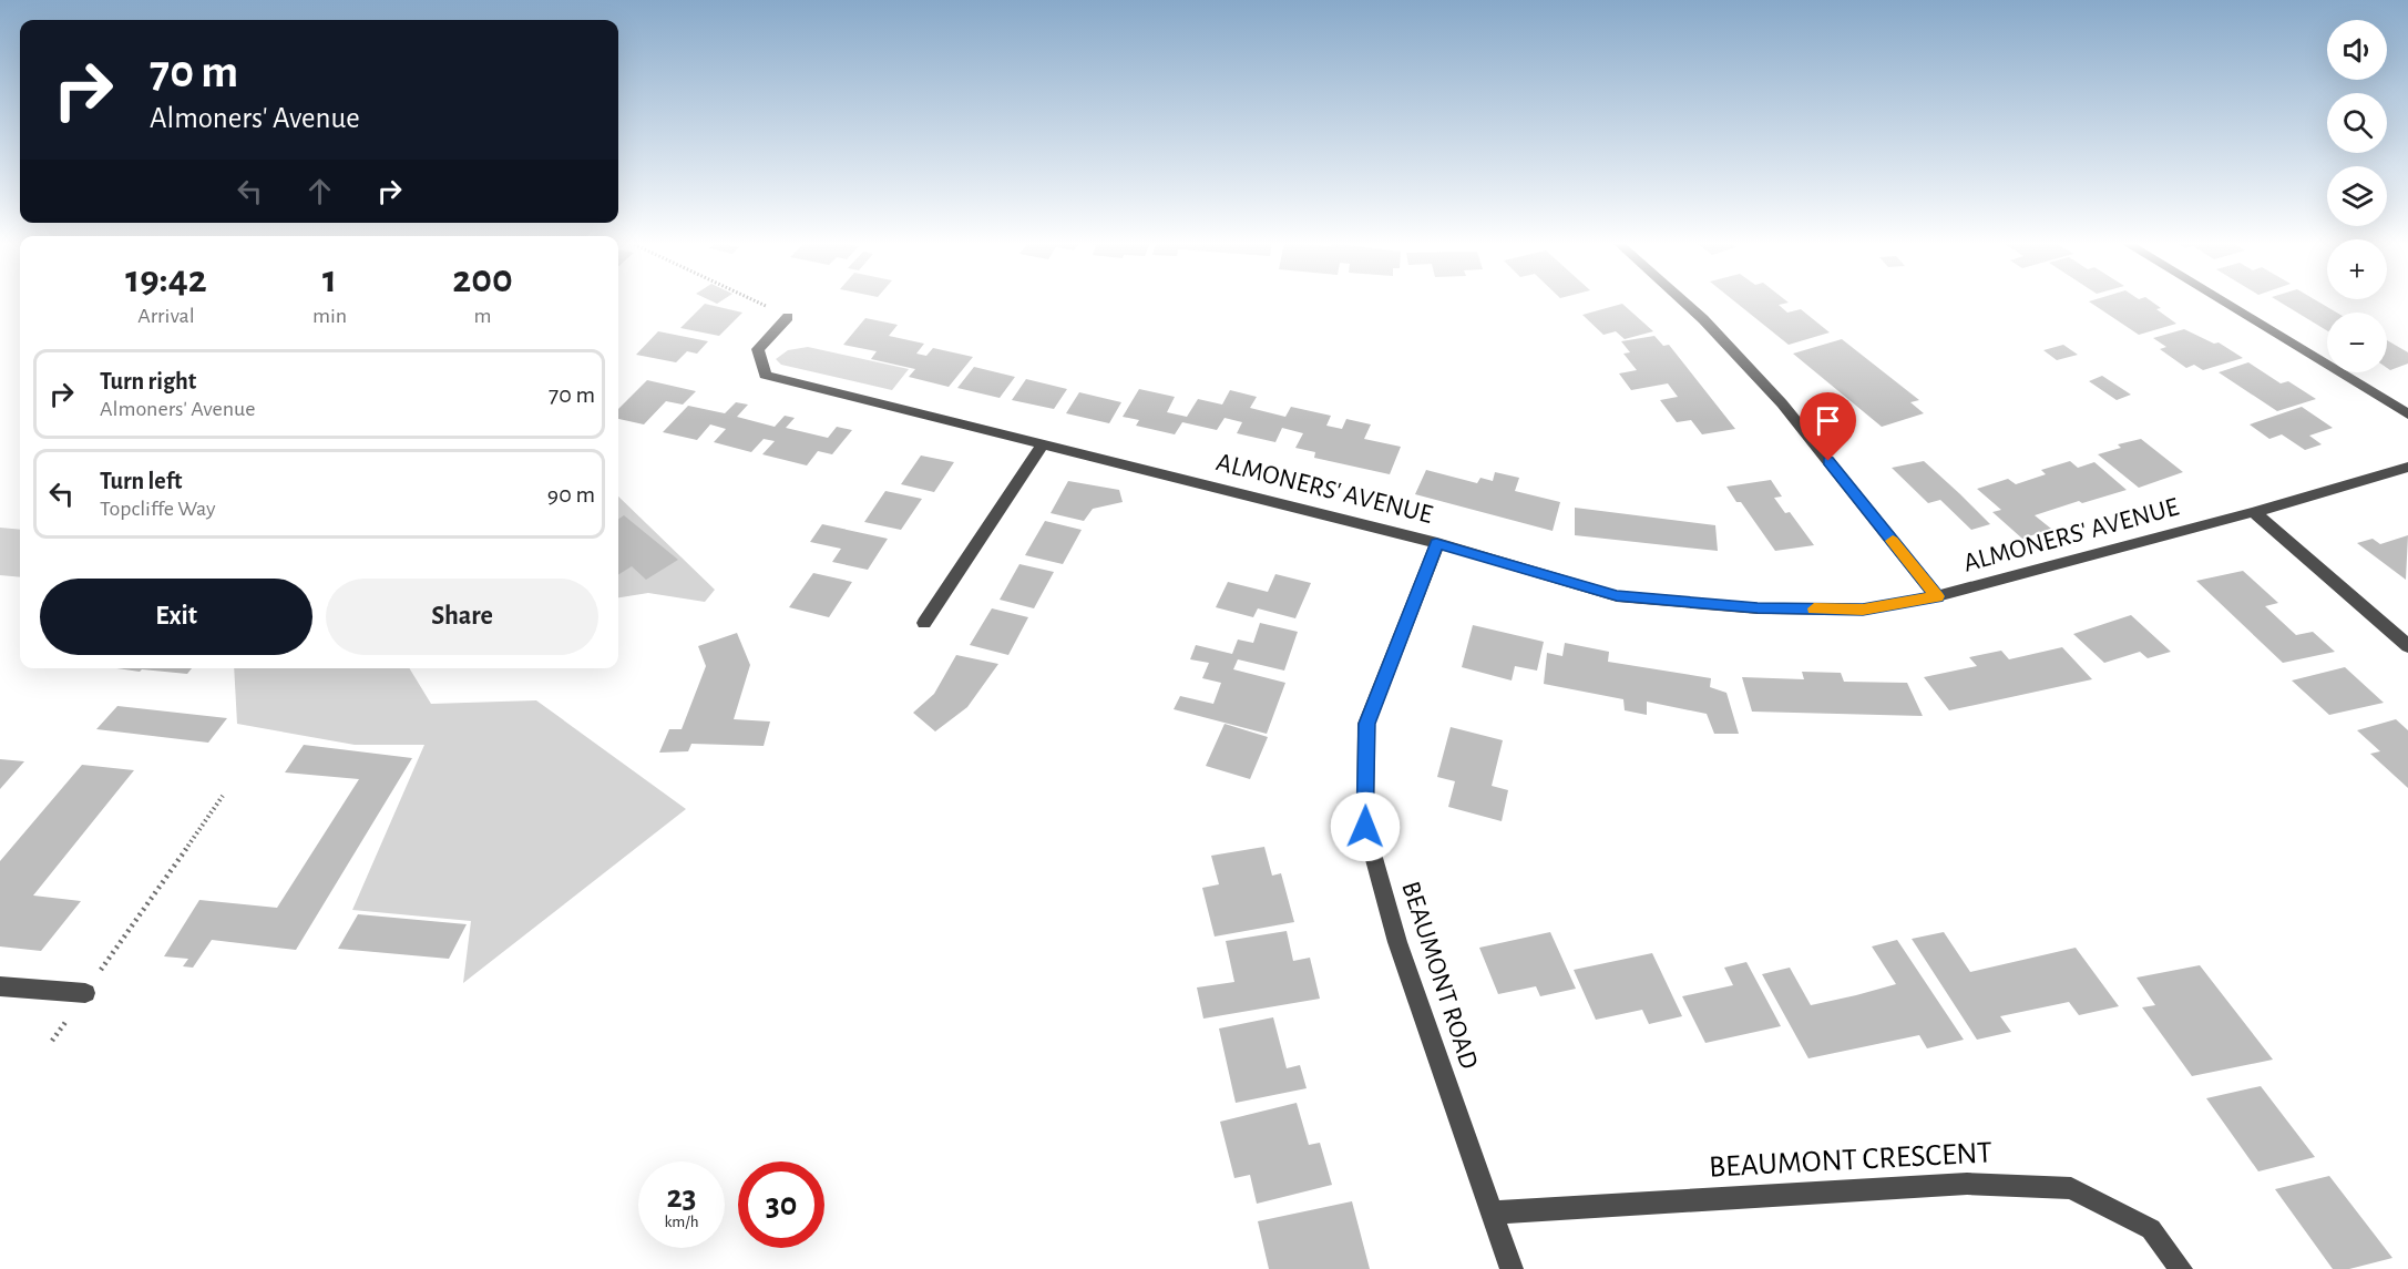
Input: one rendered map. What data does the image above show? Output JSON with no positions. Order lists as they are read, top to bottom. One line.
{"streets":{"street":["ALMONERS' AVENUE","BEAUMONT ROAD","BEAUMONT CRESCENT"]},"crossings":[["ALMONERS' AVENUE","BEAUMONT ROAD"],["BEAUMONT ROAD","BEAUMONT CRESCENT"]],"page":{"map_buttons":["+","−"],"turn":["70 m","Almoners' Avenue"],"eta":["19:42","Arrival","1","min","200","m"],"list":[{"name":"Turn right","note":"Almoners' Avenue","value":"70 m"},{"name":"Turn left","note":"Topcliffe Way","value":"90 m"}],"buttons":["Exit","Share"],"speed":"23 km/h","limit":"30"}}
